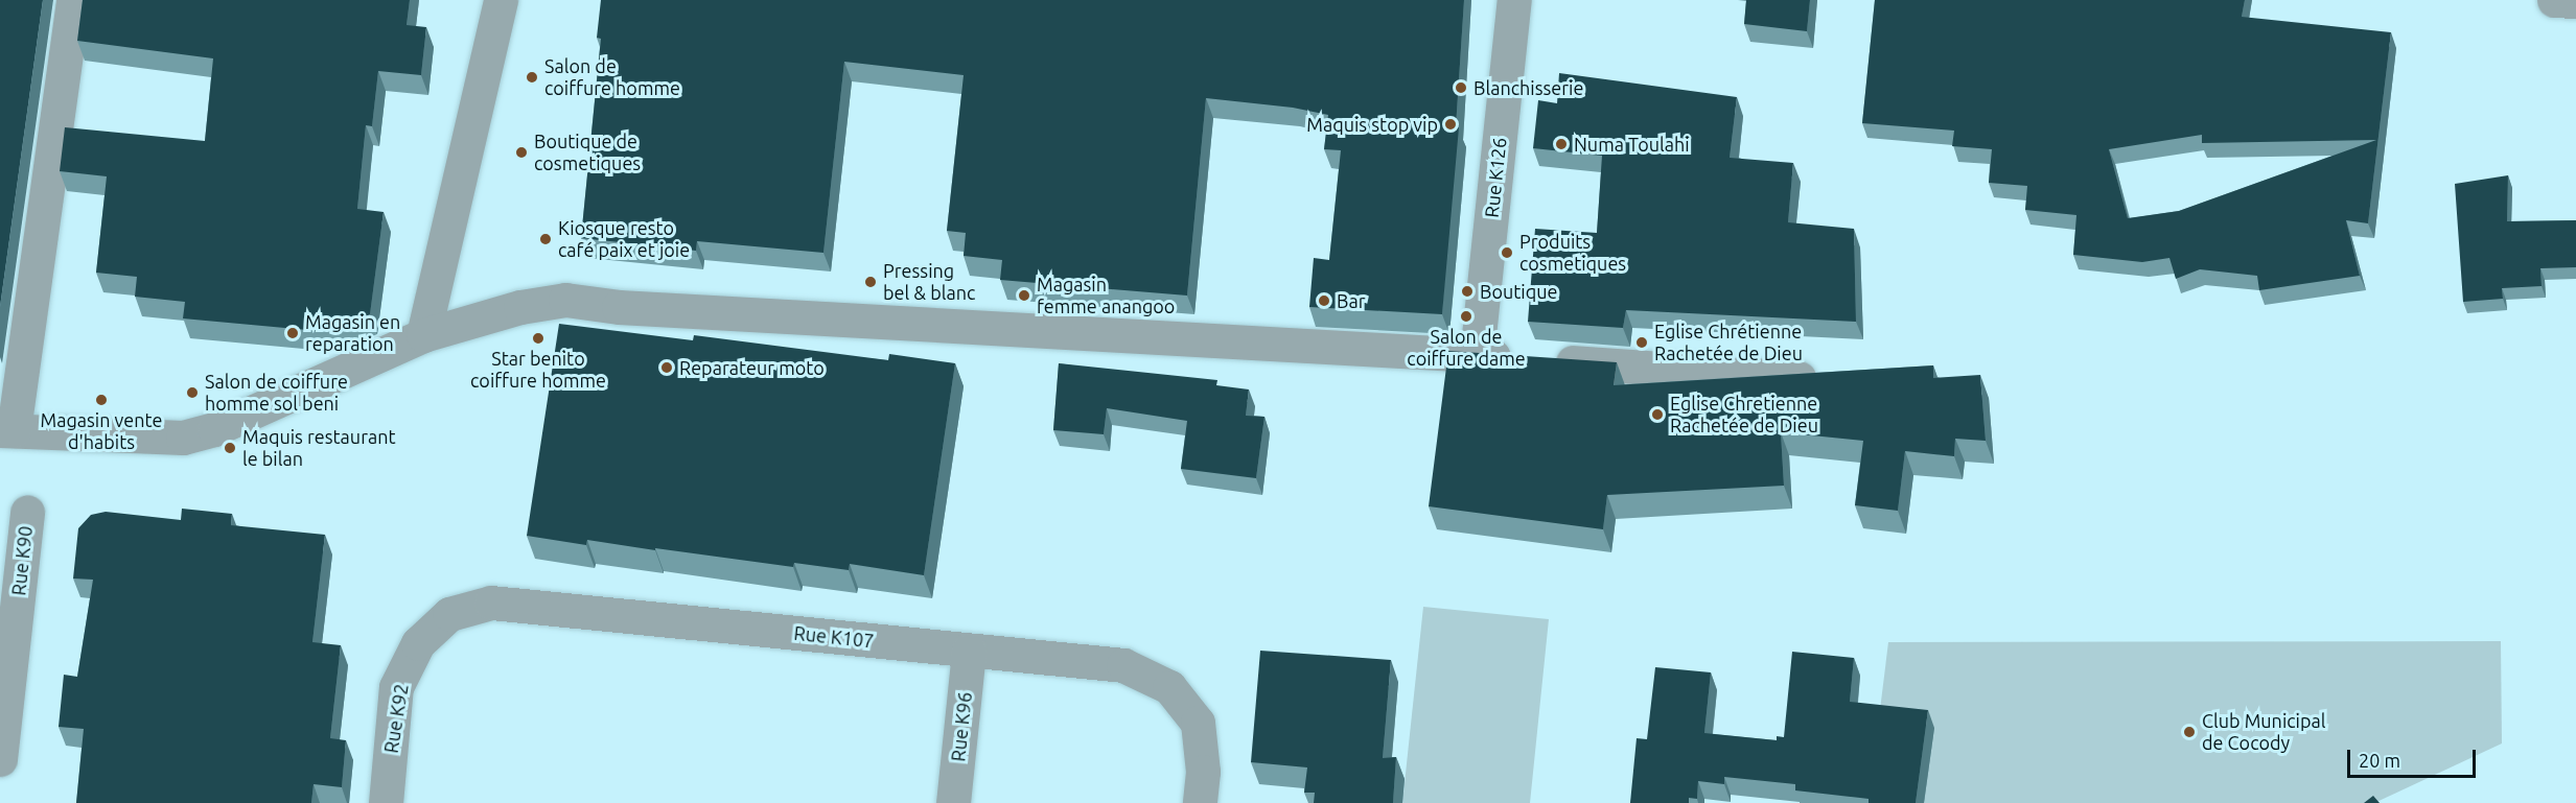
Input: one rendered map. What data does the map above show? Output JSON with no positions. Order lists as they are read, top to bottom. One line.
{"streets":{"street":["Rue K126","Rue K90","Rue K107","Rue K92","Rue K96"]},"crossings":[["Rue K107","Rue K92"],["Rue K107","Rue K96"]],"places":["Salon de coiffure homme","Blanchisserie","Maquis stop vip","Numa Toulahi","Boutique de cosmetiques","Kiosque resto café paix et joie","Produits cosmetiques","Pressing bel & blanc","Boutique","Magasin femme anangoo","Bar","Salon de coiffure dame","Magasin en reparation","Star benito coiffure homme","Eglise Chrétienne Rachetée de Dieu","Reparateur moto","Salon de coiffure homme sol beni","Magasin vente d'habits","Eglise Chretienne Rachetée de Dieu","Maquis restaurant le bilan","Club Municipal de Cocody"],"scale_bar":"20 m"}
